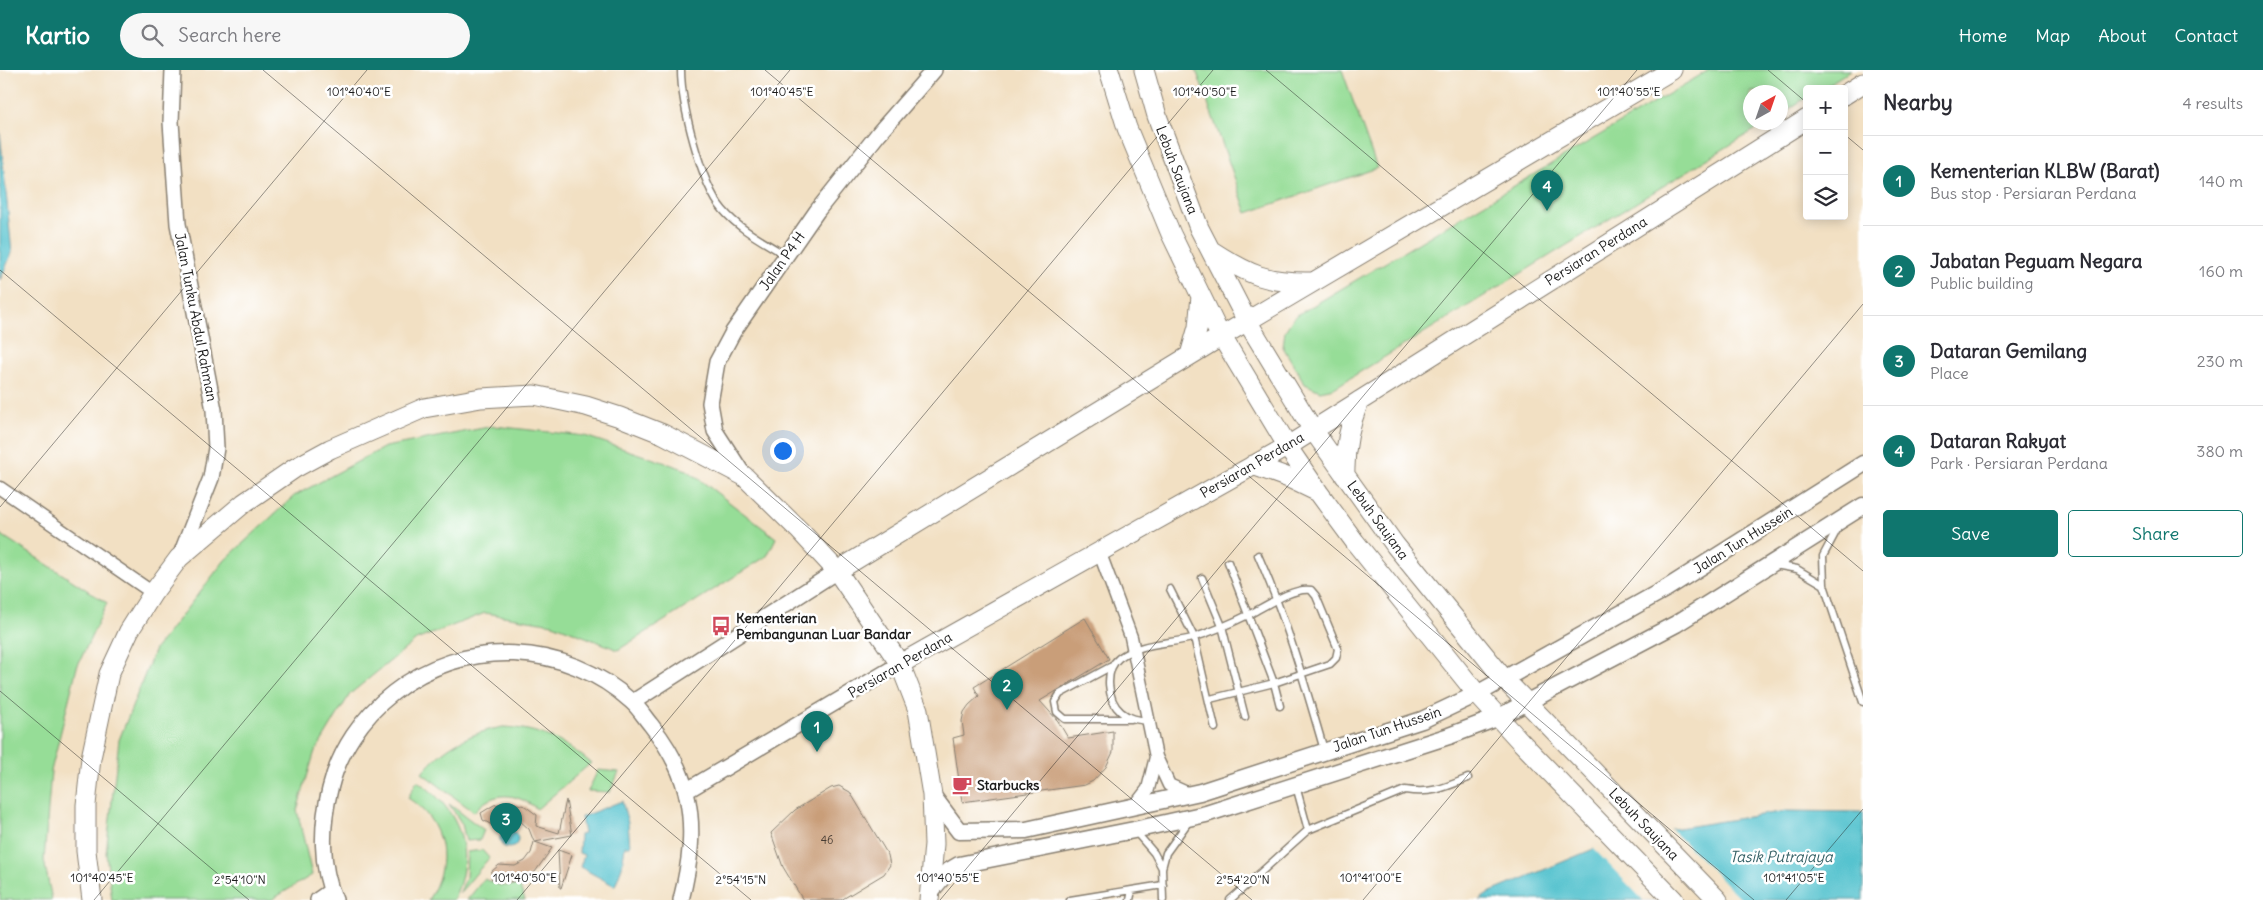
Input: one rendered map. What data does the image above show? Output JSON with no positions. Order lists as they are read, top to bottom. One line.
{"streets":{"main road":["Lebuh Saujana","Persiaran Perdana","Jalan Tun Hussein"],"street":["Jalan P4 H","Jalan Tunku Abdul Rahman"]},"crossings":[["Lebuh Saujana","Persiaran Perdana"],["Lebuh Saujana","Jalan Tun Hussein"]],"water":["Tasik Putrajaya"],"places":{"bus stop":["Kementerian Pembangunan Luar Bandar"],"cafe":["Starbucks"]},"house_numbers":["46"],"north":"top right","page":{"header":"Kartio","search":"Search here","nav":["Home","Map","About","Contact"],"heading":["Nearby","4 results"],"map_buttons":["+","−"],"list":[{"mark":"1","name":"Kementerian KLBW (Barat)","note":"Bus stop · Persiaran Perdana","value":"140 m"},{"mark":"2","name":"Jabatan Peguam Negara","note":"Public building","value":"160 m"},{"mark":"3","name":"Dataran Gemilang","note":"Place","value":"230 m"},{"mark":"4","name":"Dataran Rakyat","note":"Park · Persiaran Perdana","value":"380 m"}],"pins":["4","2","1","3"],"buttons":["Save","Share"]},"coordinates":["101°40'40\"E","101°40'45\"E","101°40'50\"E","101°40'55\"E","101°41'00\"E","101°41'05\"E","2°54'10\"N","2°54'15\"N","2°54'20\"N"]}
